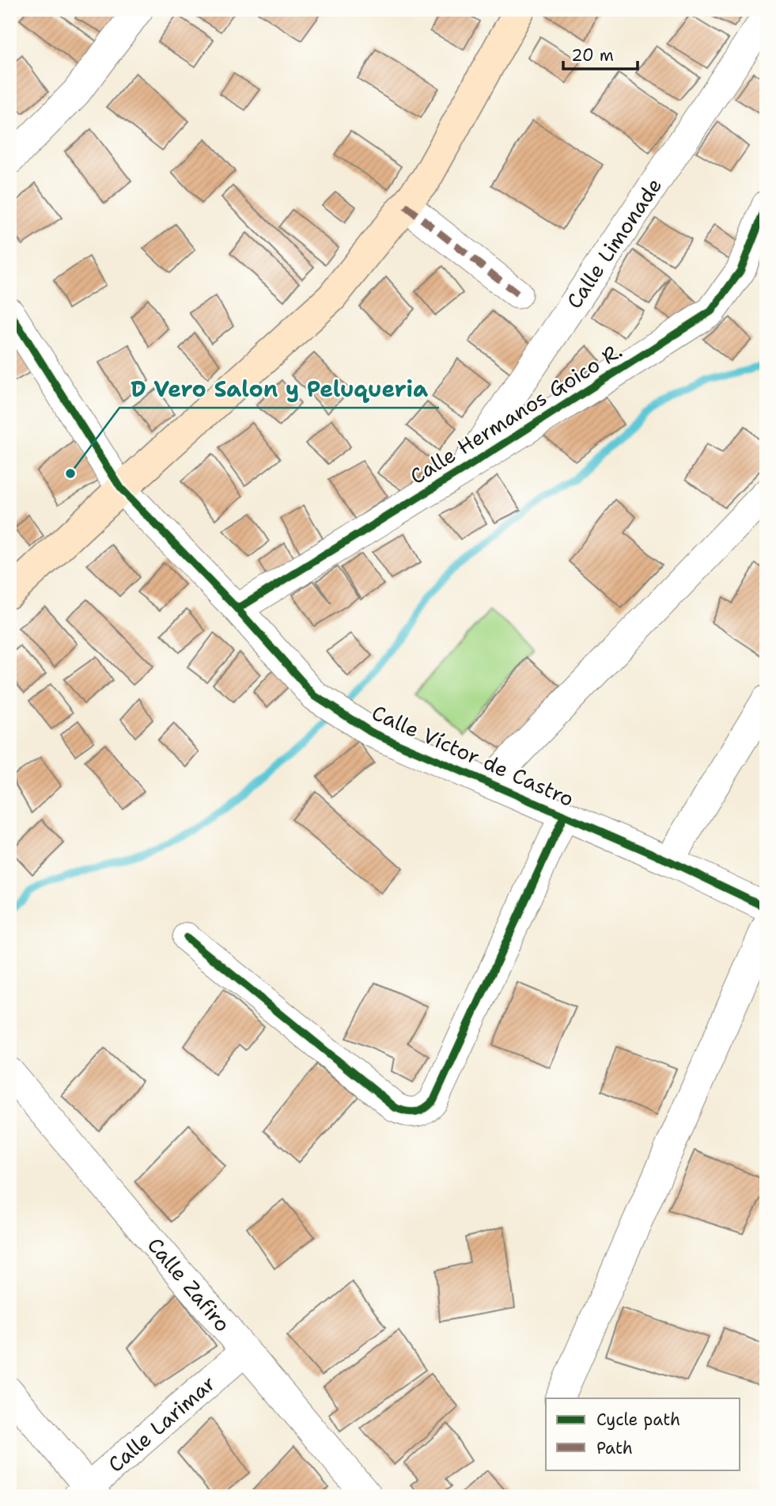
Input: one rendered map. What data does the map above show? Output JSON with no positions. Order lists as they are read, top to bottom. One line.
{"streets":{"street":["Calle Limonade","Calle Hermanos Goico R.","Calle Víctor de Castro","Calle Zafiro","Calle Larimar"]},"crossings":[["Calle Limonade","Calle Hermanos Goico R."],["Calle Hermanos Goico R.","Calle Víctor de Castro"],["Calle Zafiro","Calle Larimar"]],"places":["D Vero Salon y Peluqueria"],"legend":["Cycle path","Path"],"scale_bar":"20 m"}
